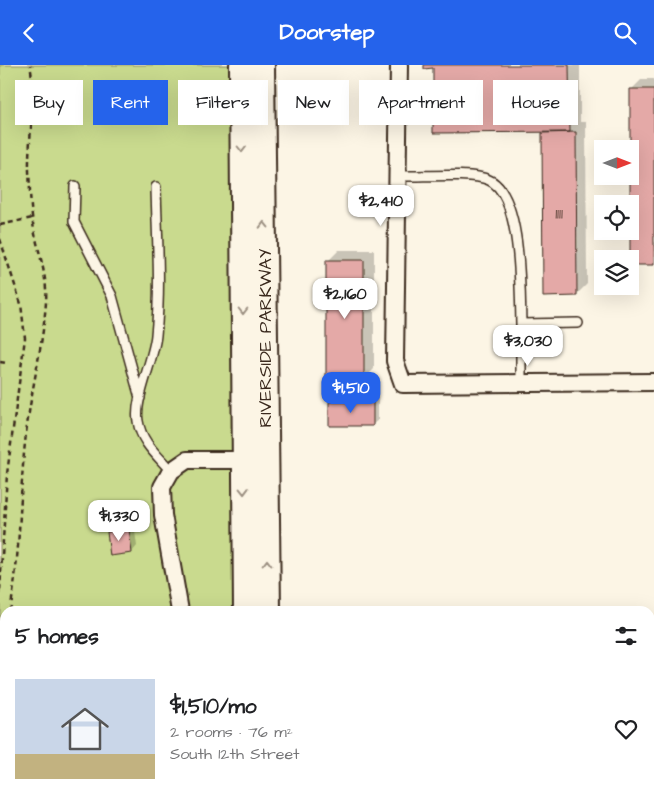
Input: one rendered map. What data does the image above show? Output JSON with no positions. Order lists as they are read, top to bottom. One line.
{"streets":{"main road":["RIVERSIDE PARKWAY"]},"house_numbers":["1111"],"north":"right","page":{"header":"Doorstep","chip":["Buy","Rent","Filters","New","Apartment","House"],"price":["$2,410","$2,160","$3,030","$1,510","$1,330"],"heading":"5 homes","list":[{"name":"$1,510/mo","note":"2 rooms · 76 m² · South 12th Street"}]}}
